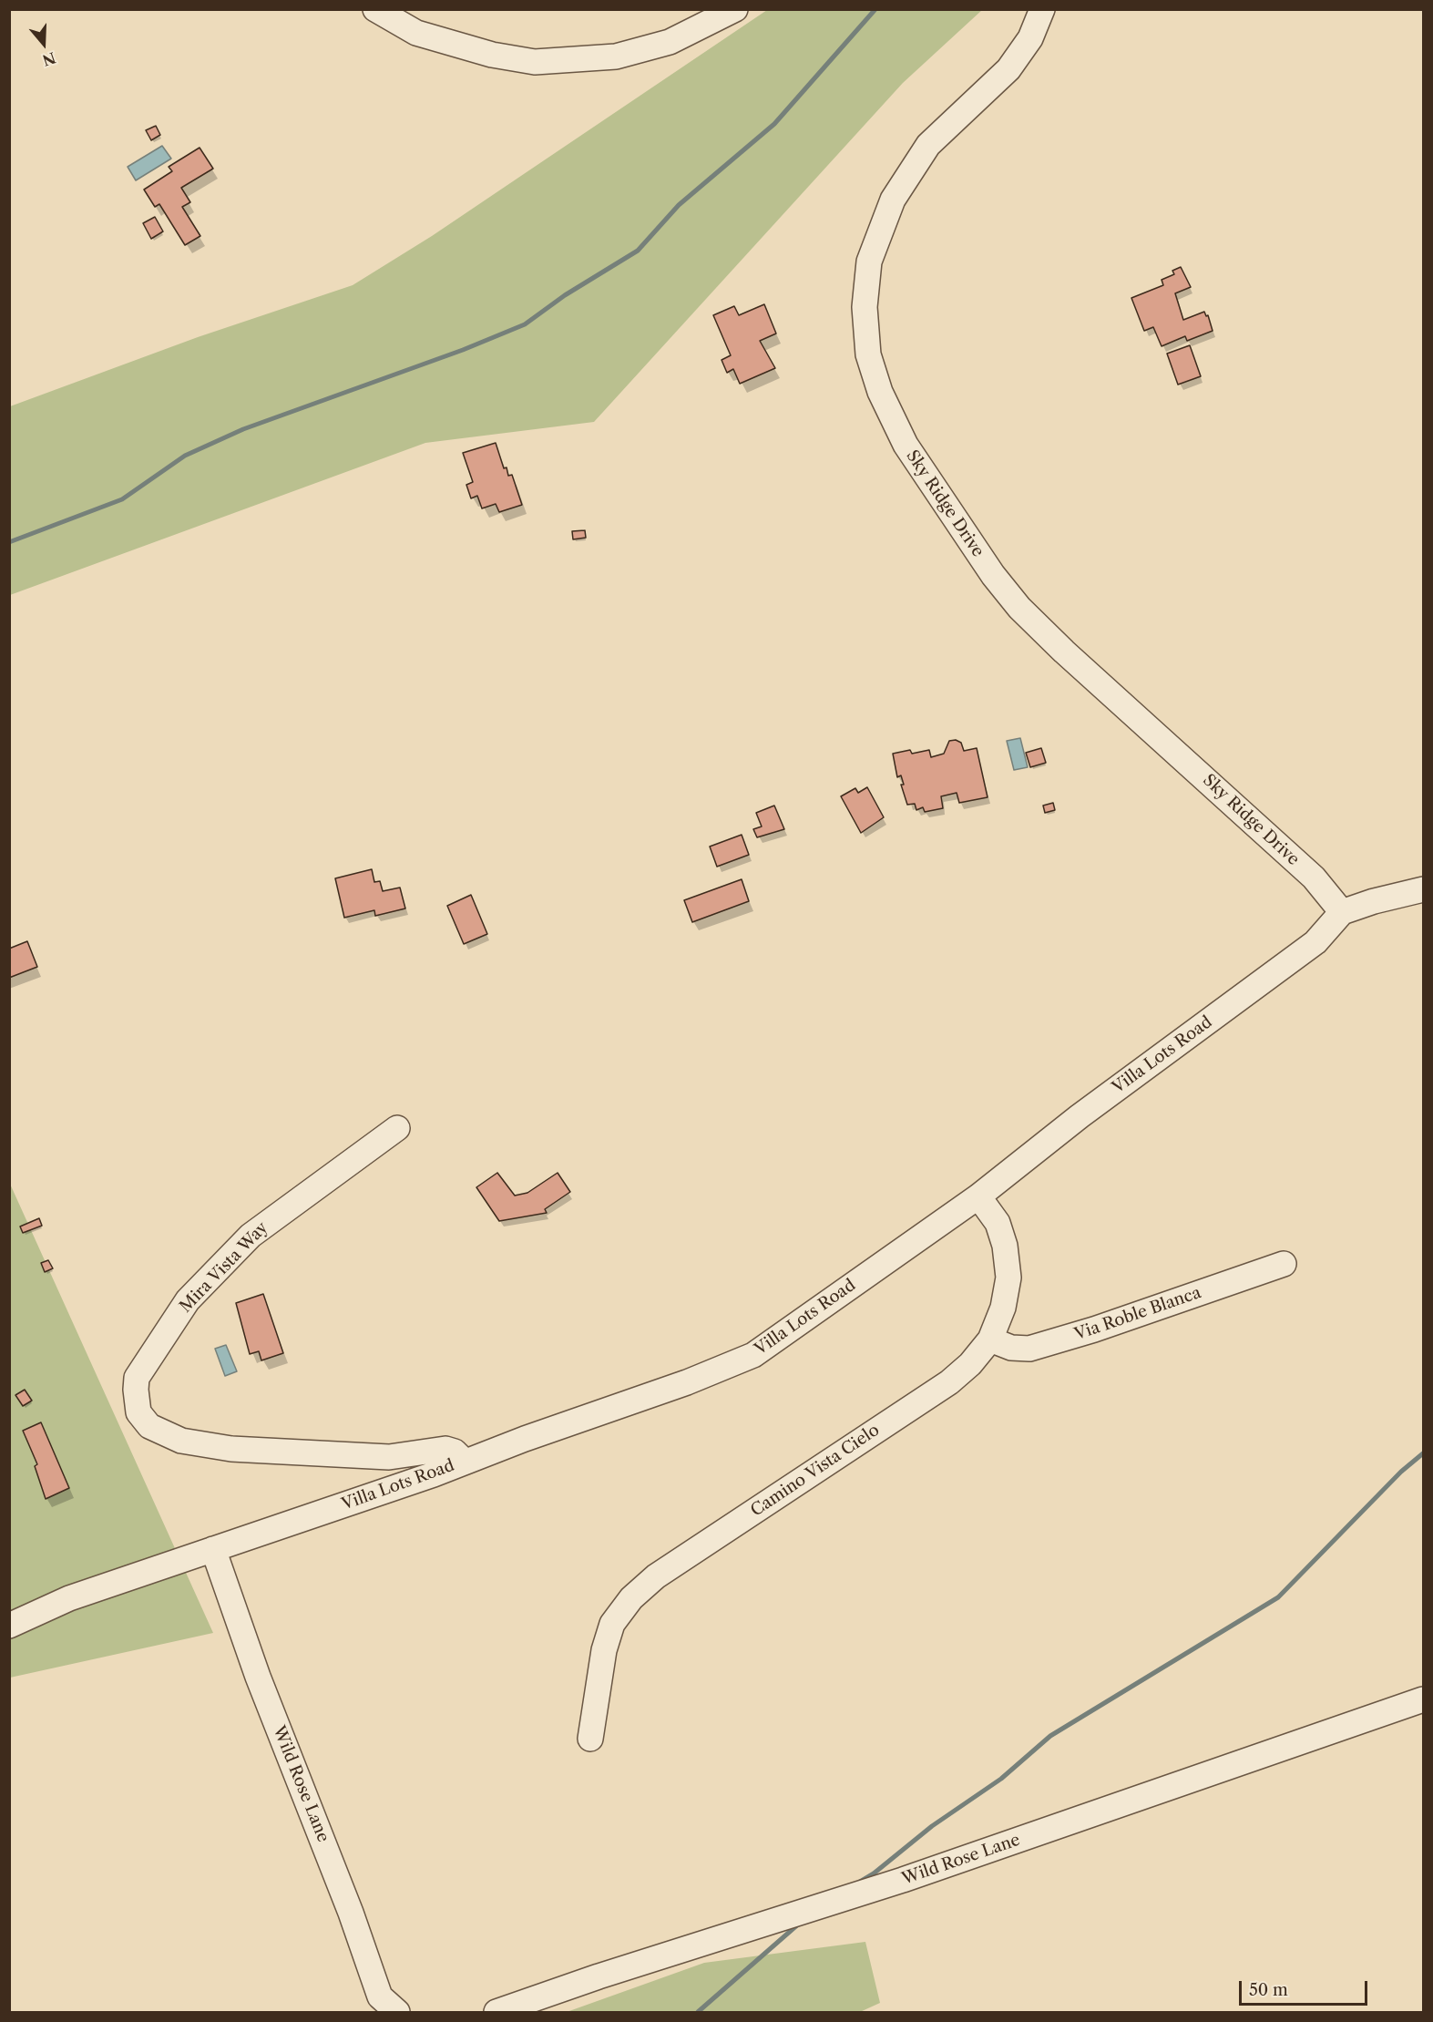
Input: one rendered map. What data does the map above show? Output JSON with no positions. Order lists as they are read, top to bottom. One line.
{"streets":{"street":["Sky Ridge Drive","Villa Lots Road","Mira Vista Way","Via Roble Blanca","Camino Vista Cielo","Wild Rose Lane"]},"crossings":[["Sky Ridge Drive","Villa Lots Road"],["Villa Lots Road","Mira Vista Way"],["Villa Lots Road","Camino Vista Cielo"],["Villa Lots Road","Wild Rose Lane"],["Via Roble Blanca","Camino Vista Cielo"]],"scale_bar":"50 m","north":"bottom"}
